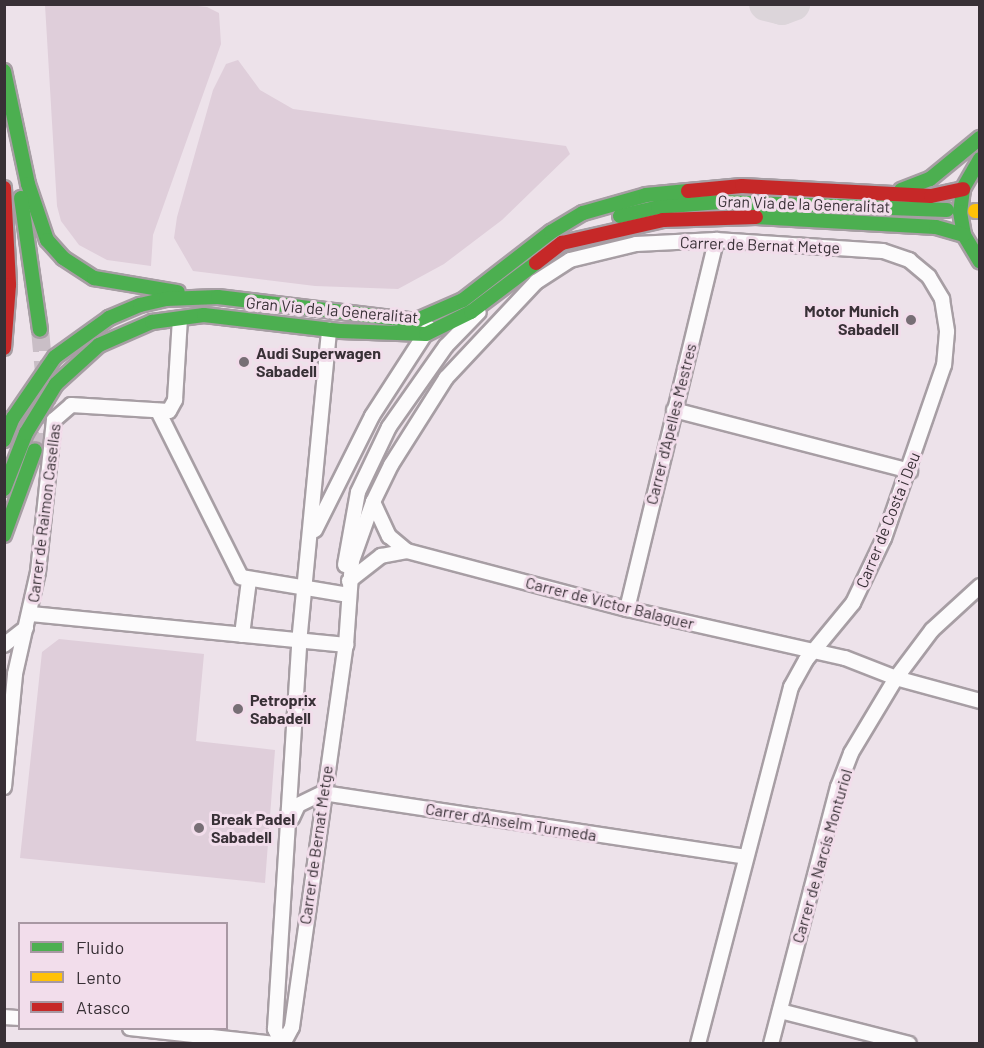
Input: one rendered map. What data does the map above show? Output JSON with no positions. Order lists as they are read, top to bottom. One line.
{"streets":{"street":["Gran Via de la Generalitat","Carrer de Bernat Metge","Carrer d'Apelles Mestres","Carrer de Raimon Casellas","Carrer de Costa i Deu","Carrer de Víctor Balaguer","Carrer d'Anselm Turmeda","Carrer de Narcís Monturiol"]},"crossings":[["Gran Via de la Generalitat","Carrer de Bernat Metge"],["Carrer de Bernat Metge","Carrer d'Apelles Mestres"],["Carrer de Bernat Metge","Carrer de Costa i Deu"],["Carrer de Bernat Metge","Carrer d'Anselm Turmeda"],["Carrer d'Apelles Mestres","Carrer de Víctor Balaguer"],["Carrer de Costa i Deu","Carrer de Víctor Balaguer"],["Carrer de Costa i Deu","Carrer d'Anselm Turmeda"],["Carrer de Víctor Balaguer","Carrer de Narcís Monturiol"]],"places":["Motor Munich Sabadell","Audi Superwagen Sabadell","Petroprix Sabadell","Break Padel Sabadell"],"legend":["Fluido","Lento","Atasco"]}
